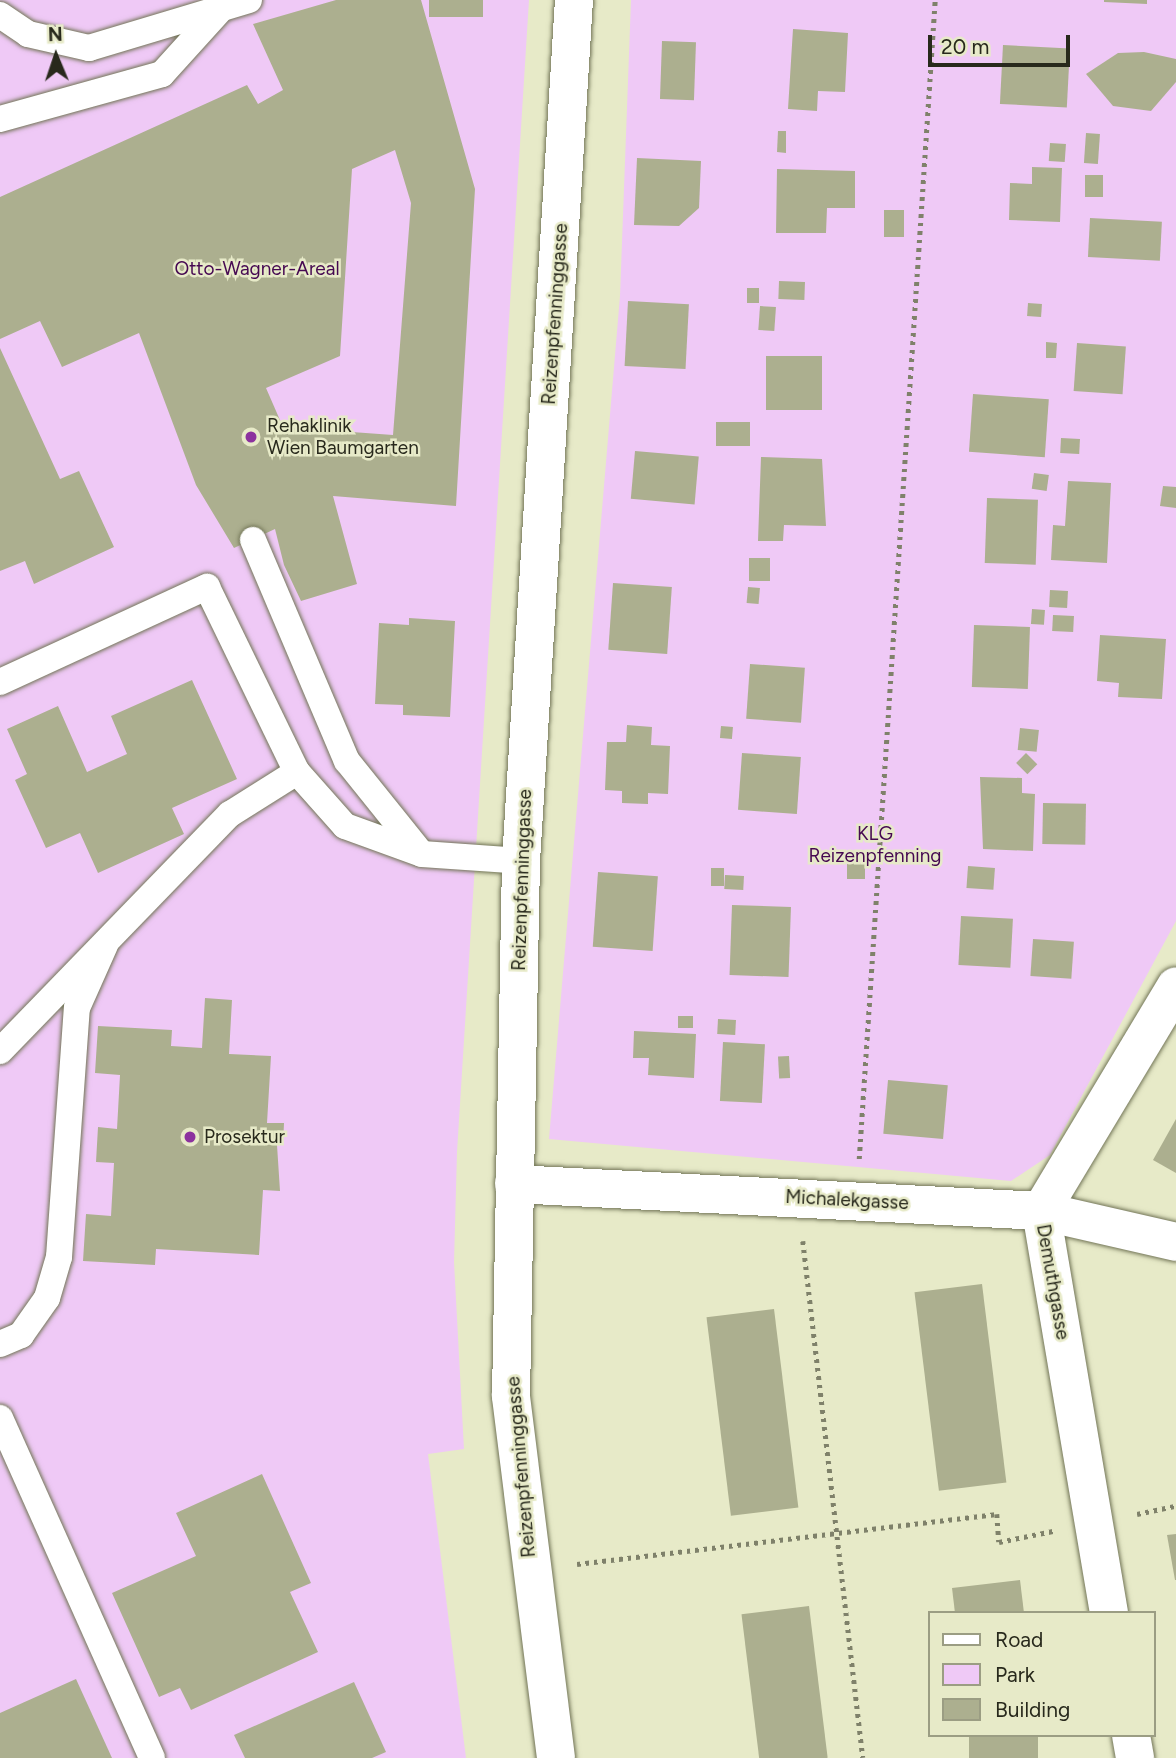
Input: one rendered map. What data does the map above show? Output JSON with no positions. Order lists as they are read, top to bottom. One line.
{"streets":{"street":["Reizenpfenninggasse","Michalekgasse","Demuthgasse"]},"crossings":[["Reizenpfenninggasse","Michalekgasse"],["Michalekgasse","Demuthgasse"]],"parks":["Otto-Wagner-Areal","KLG Reizenpfenning"],"places":["Rehaklinik Wien Baumgarten","Prosektur"],"legend":["Road","Park","Building"],"scale_bar":"20 m","north":"top"}
